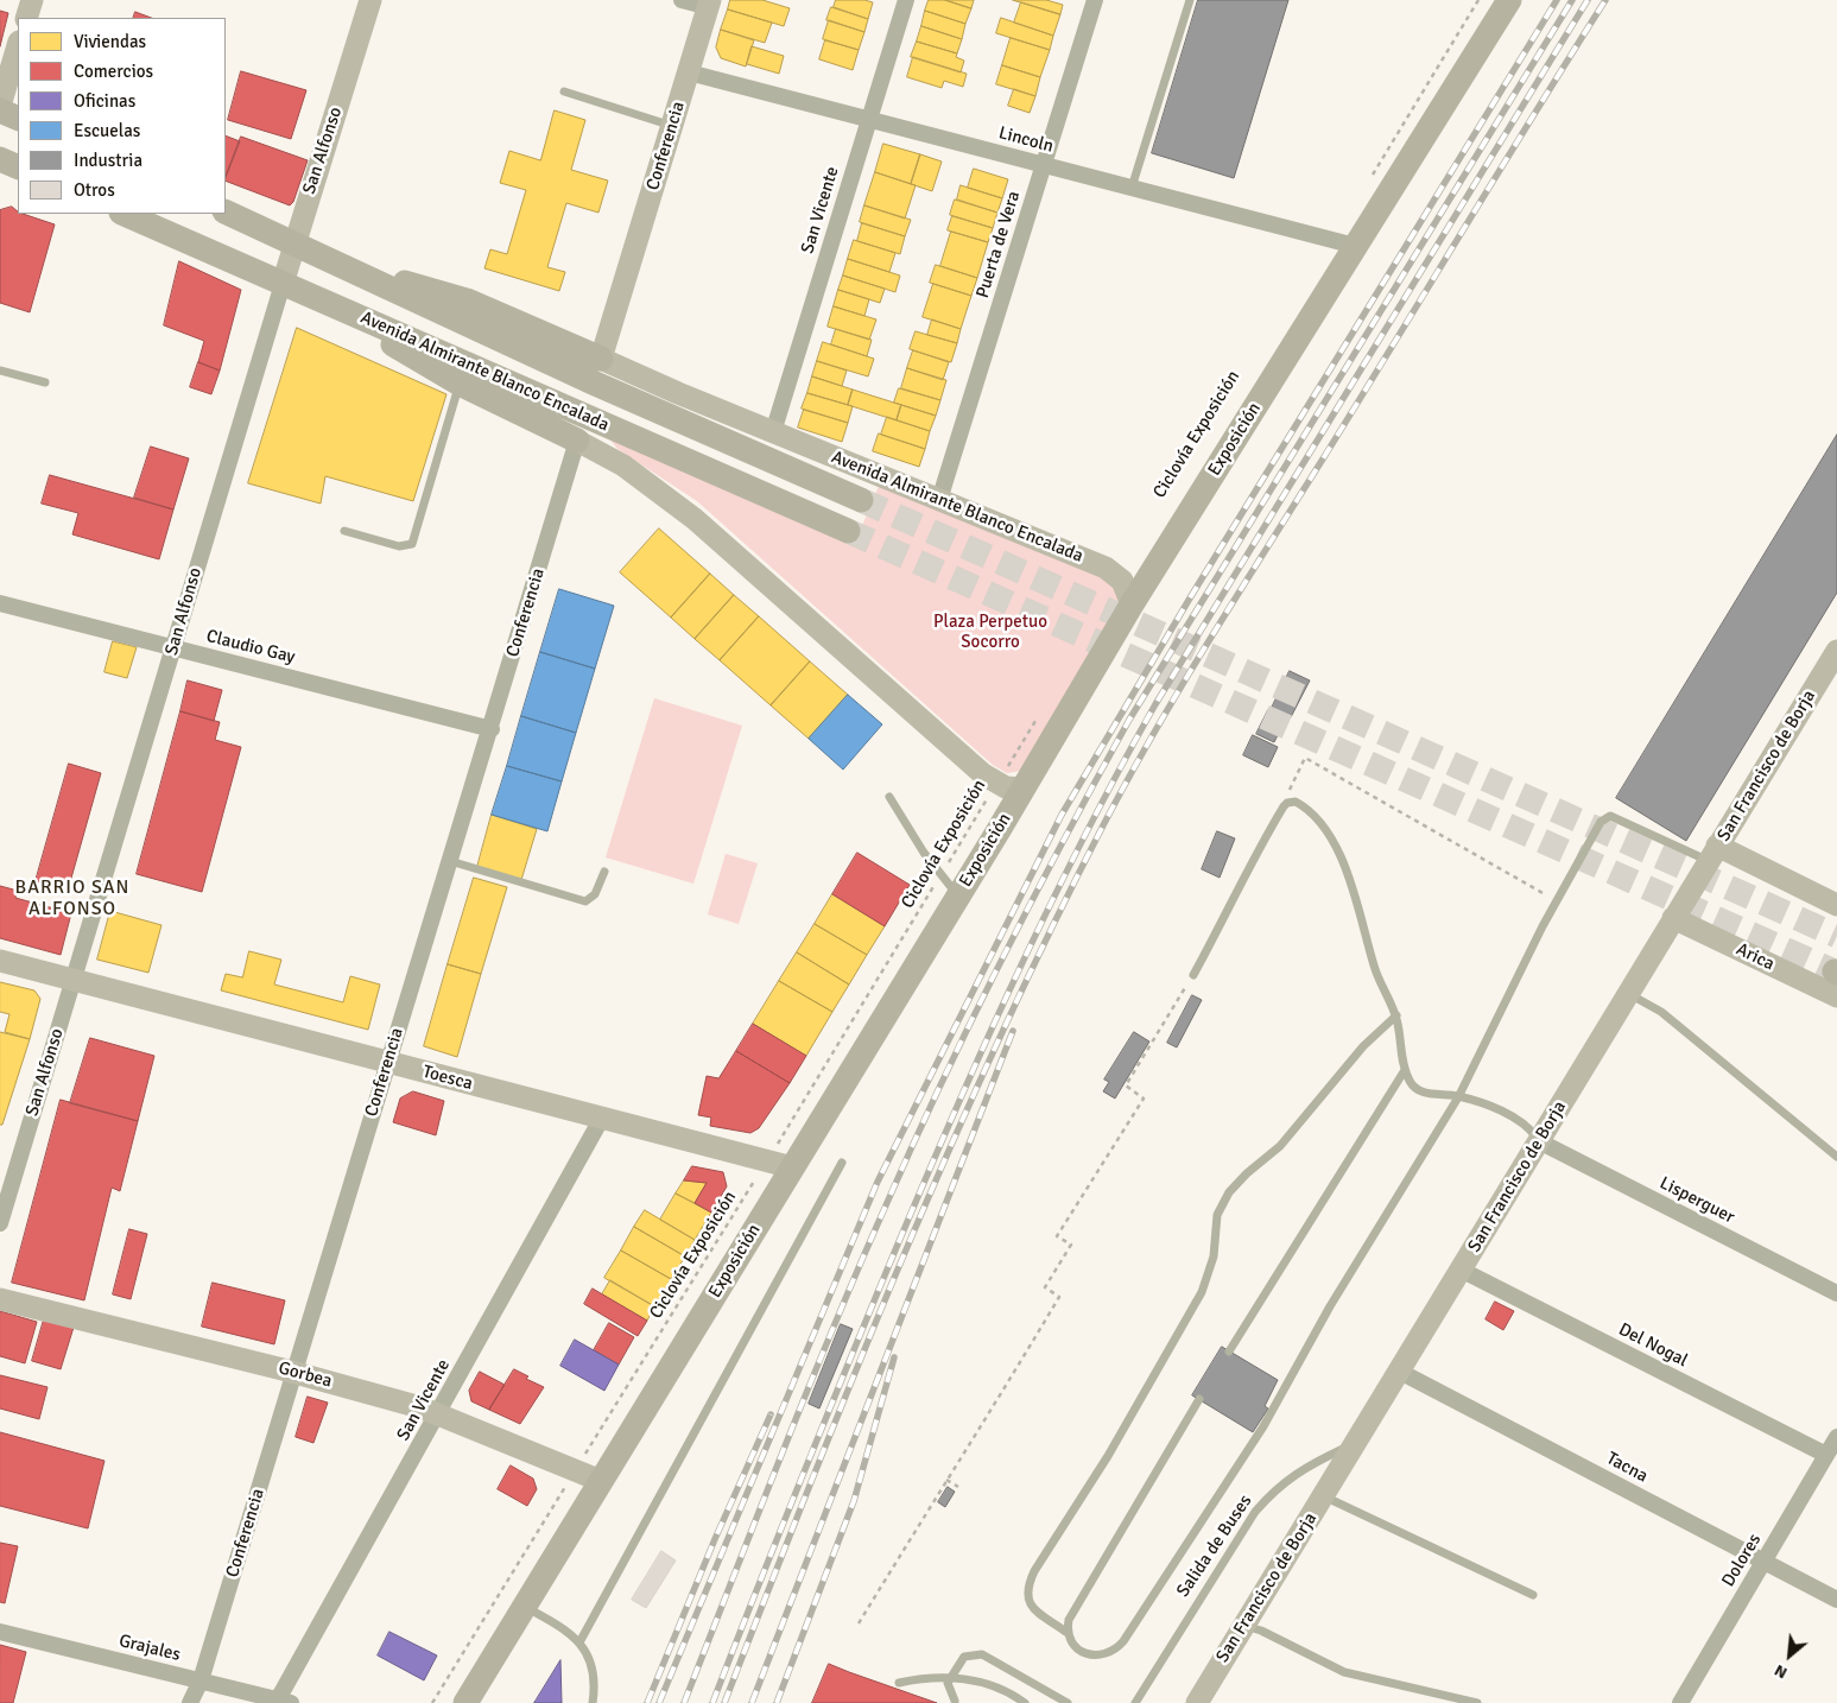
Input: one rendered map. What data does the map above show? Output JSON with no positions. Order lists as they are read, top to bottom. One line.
{"streets":{"main road":["Avenida Almirante Blanco Encalada","Exposición"],"street":["Lincoln","Conferencia","San Alfonso","San Vicente","Puerta de Vera","Claudio Gay","San Francisco de Borja","Arica","Toesca","Lisperguer","Del Nogal","Gorbea","Tacna","Dolores","Grajales"],"lane":["Salida de Buses"],"path":["Ciclovía Exposición"]},"crossings":[["Lincoln","Conferencia"],["Lincoln","San Vicente"],["Lincoln","Puerta de Vera"],["Lincoln","Exposición"],["Conferencia","Avenida Almirante Blanco Encalada"],["Conferencia","Claudio Gay"],["Conferencia","Toesca"],["Conferencia","Gorbea"],["Conferencia","Grajales"],["San Alfonso","Avenida Almirante Blanco Encalada"],["San Alfonso","Claudio Gay"],["San Alfonso","Toesca"],["San Vicente","Avenida Almirante Blanco Encalada"],["San Vicente","Toesca"],["San Vicente","Gorbea"],["San Vicente","Grajales"],["Puerta de Vera","Avenida Almirante Blanco Encalada"],["Avenida Almirante Blanco Encalada","Ciclovía Exposición"],["Avenida Almirante Blanco Encalada","Exposición"],["Ciclovía Exposición","Toesca"],["Ciclovía Exposición","Gorbea"],["Exposición","Toesca"],["Exposición","Gorbea"],["San Francisco de Borja","Arica"],["San Francisco de Borja","Lisperguer"],["San Francisco de Borja","Del Nogal"],["San Francisco de Borja","Tacna"],["San Francisco de Borja","Salida de Buses"],["Del Nogal","Dolores"],["Tacna","Dolores"]],"districts":["BARRIO SAN ALFONSO"],"parks":["Plaza Perpetuo Socorro"],"legend":["Viviendas","Comercios","Oficinas","Escuelas","Industria","Otros"],"north":"bottom left"}
